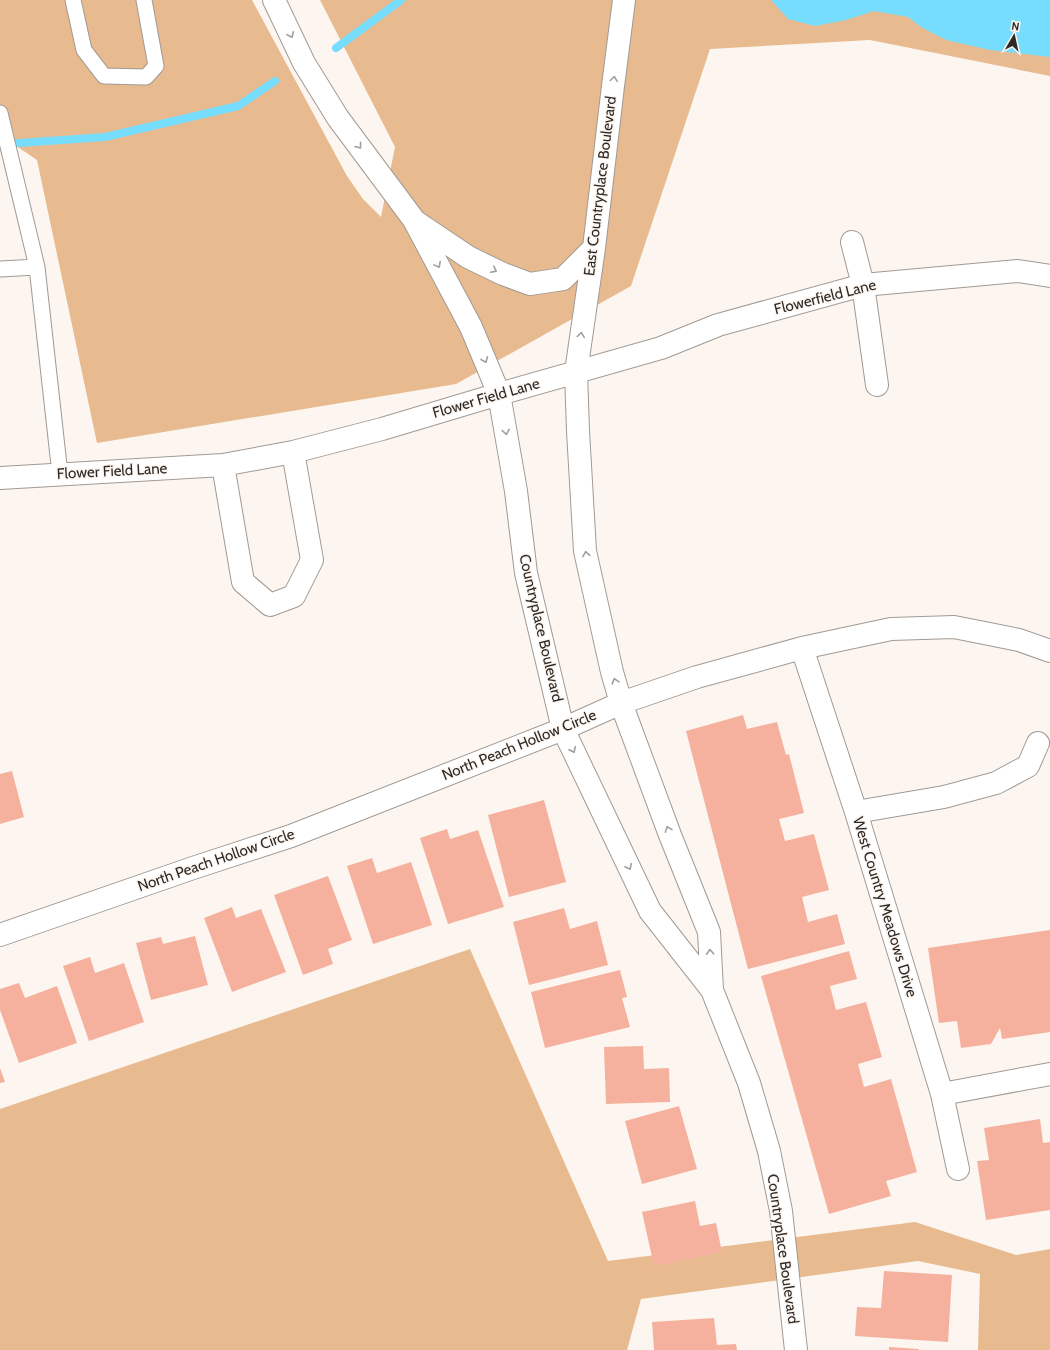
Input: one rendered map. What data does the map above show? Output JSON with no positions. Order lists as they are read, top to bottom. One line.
{"streets":{"street":["East Countryplace Boulevard","Flowerfield Lane","Flower Field Lane","Countryplace Boulevard","North Peach Hollow Circle","West Country Meadows Drive"]},"crossings":[["East Countryplace Boulevard","Flower Field Lane"],["East Countryplace Boulevard","Countryplace Boulevard"],["Flowerfield Lane","Flower Field Lane"],["Flower Field Lane","Countryplace Boulevard"],["Countryplace Boulevard","North Peach Hollow Circle"],["North Peach Hollow Circle","West Country Meadows Drive"]],"one_way":["East Countryplace Boulevard"],"north":"top"}
